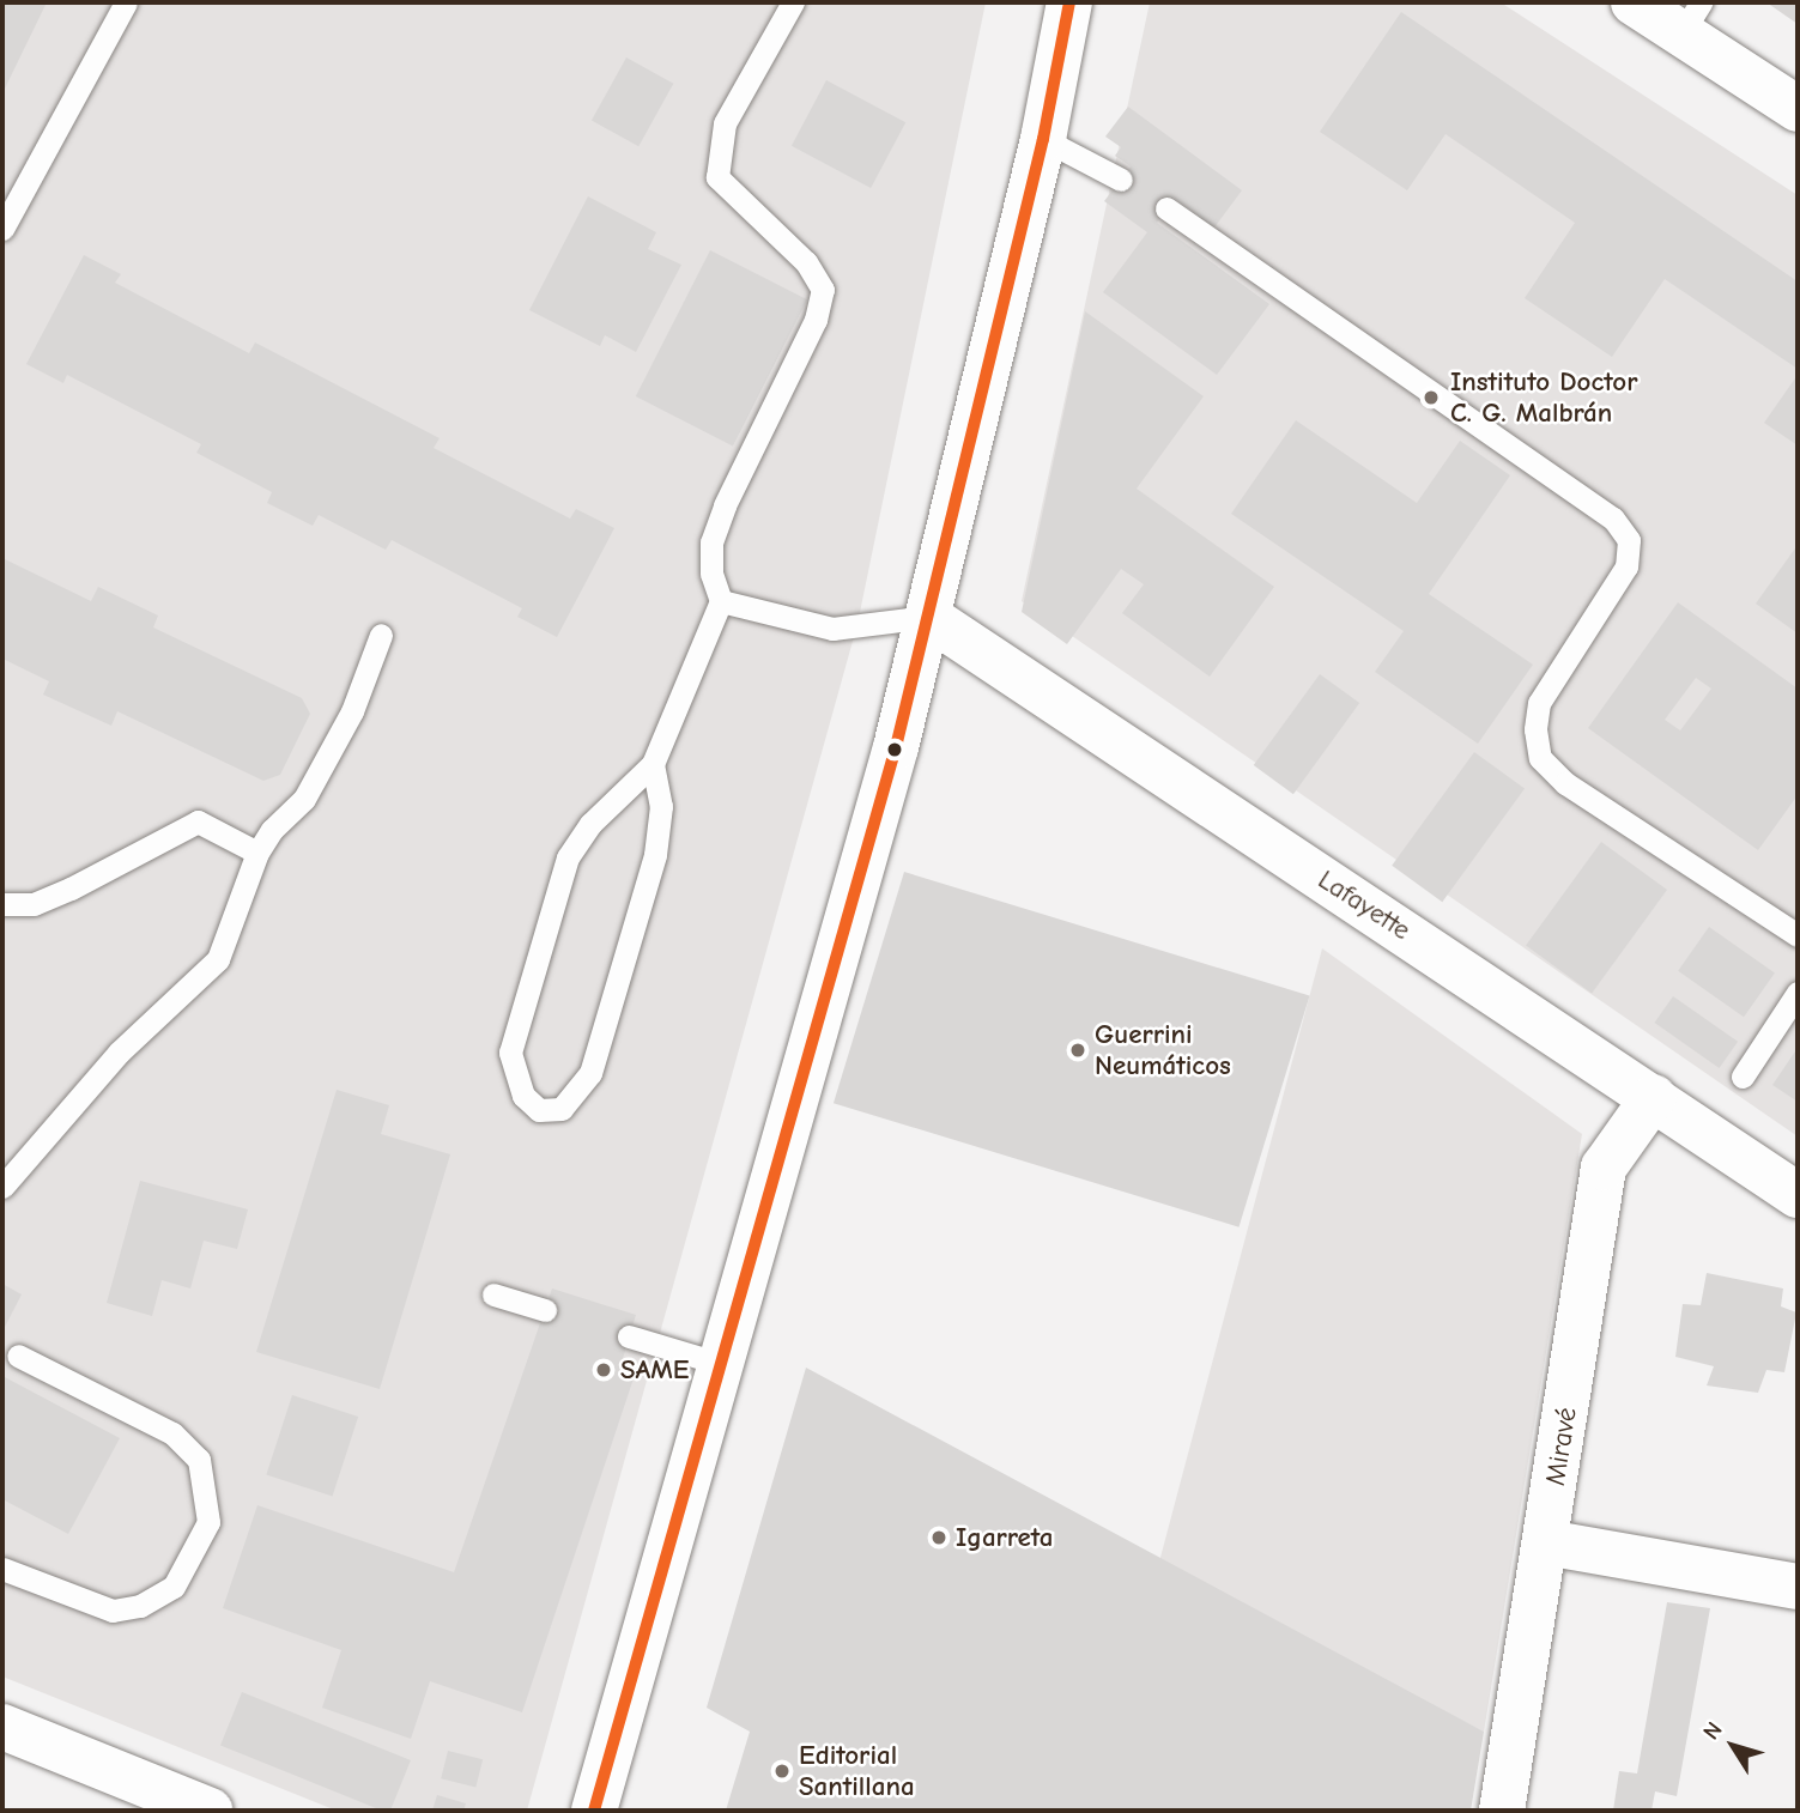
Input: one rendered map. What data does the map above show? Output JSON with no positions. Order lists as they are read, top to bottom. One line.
{"streets":{"street":["Lafayette","Miravé"]},"crossings":[["Lafayette","Miravé"]],"places":["Instituto Doctor C. G. Malbrán","Guerrini Neumáticos","SAME","Igarreta","Editorial Santillana"],"north":"top left"}
